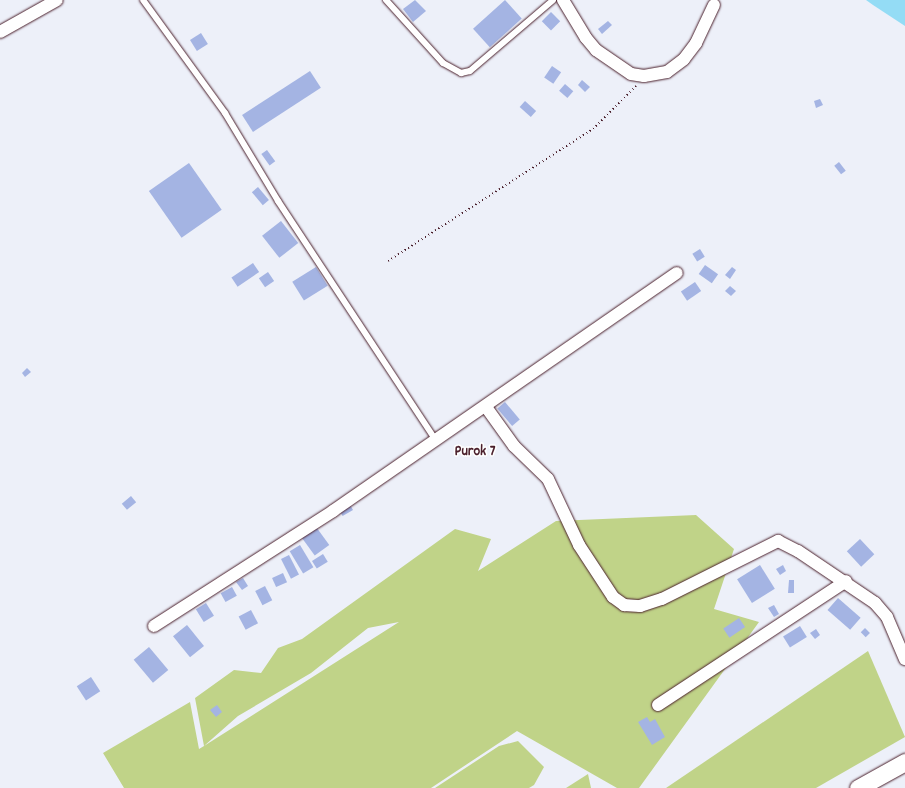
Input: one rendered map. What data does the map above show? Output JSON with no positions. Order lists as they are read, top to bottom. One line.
{"districts":["Purok 7"]}
